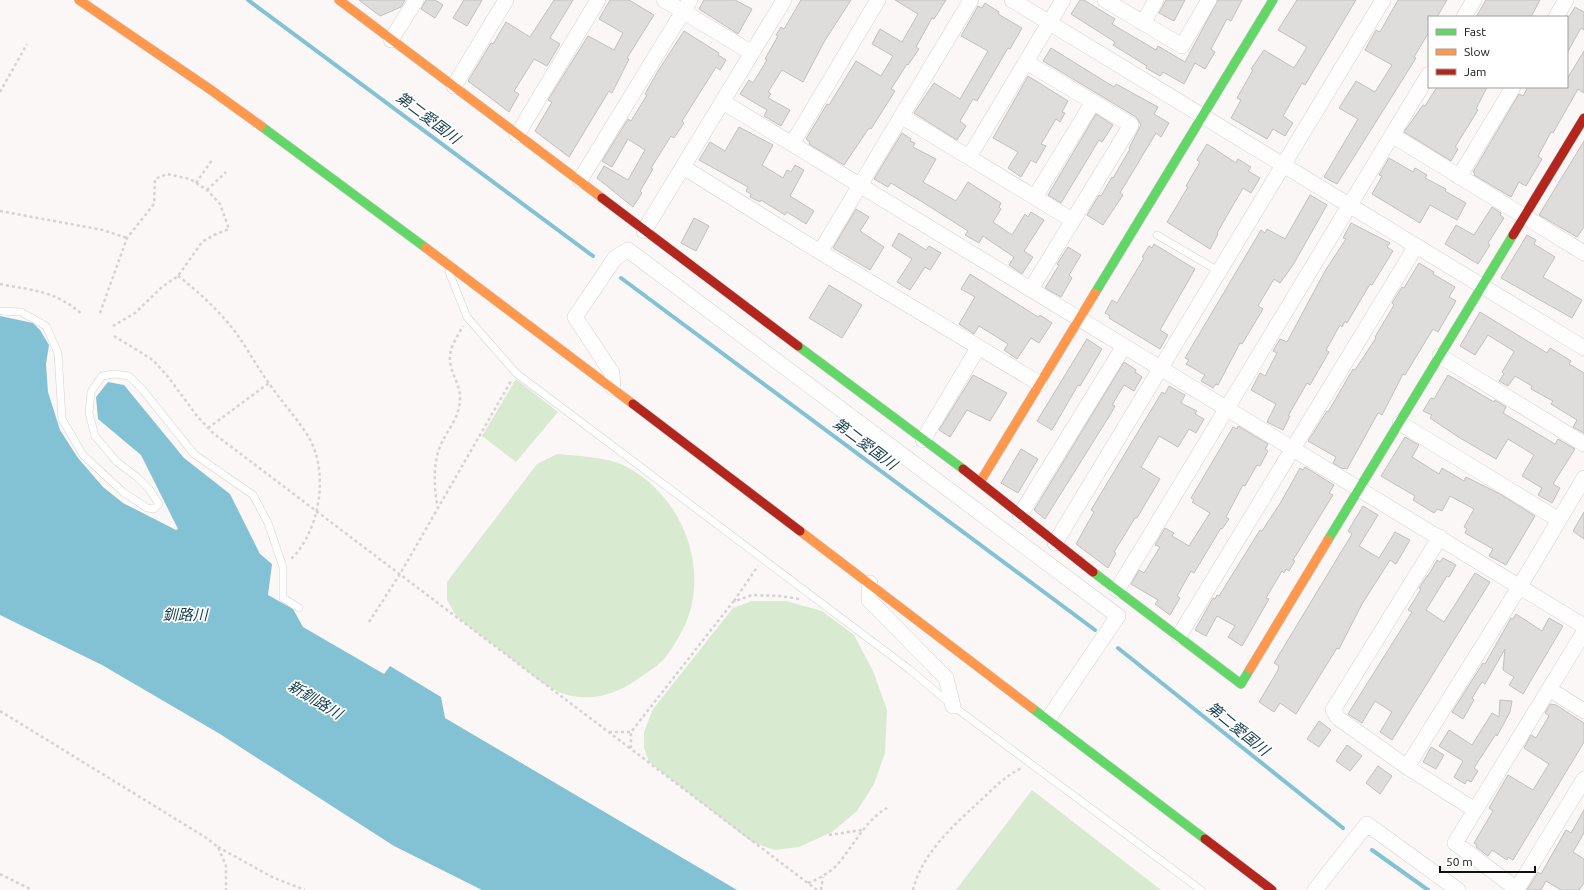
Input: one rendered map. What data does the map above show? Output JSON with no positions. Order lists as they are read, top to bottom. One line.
{"water":["第二愛国川","釧路川","新釧路川"],"legend":["Fast","Slow","Jam"],"scale_bar":"50 m"}
